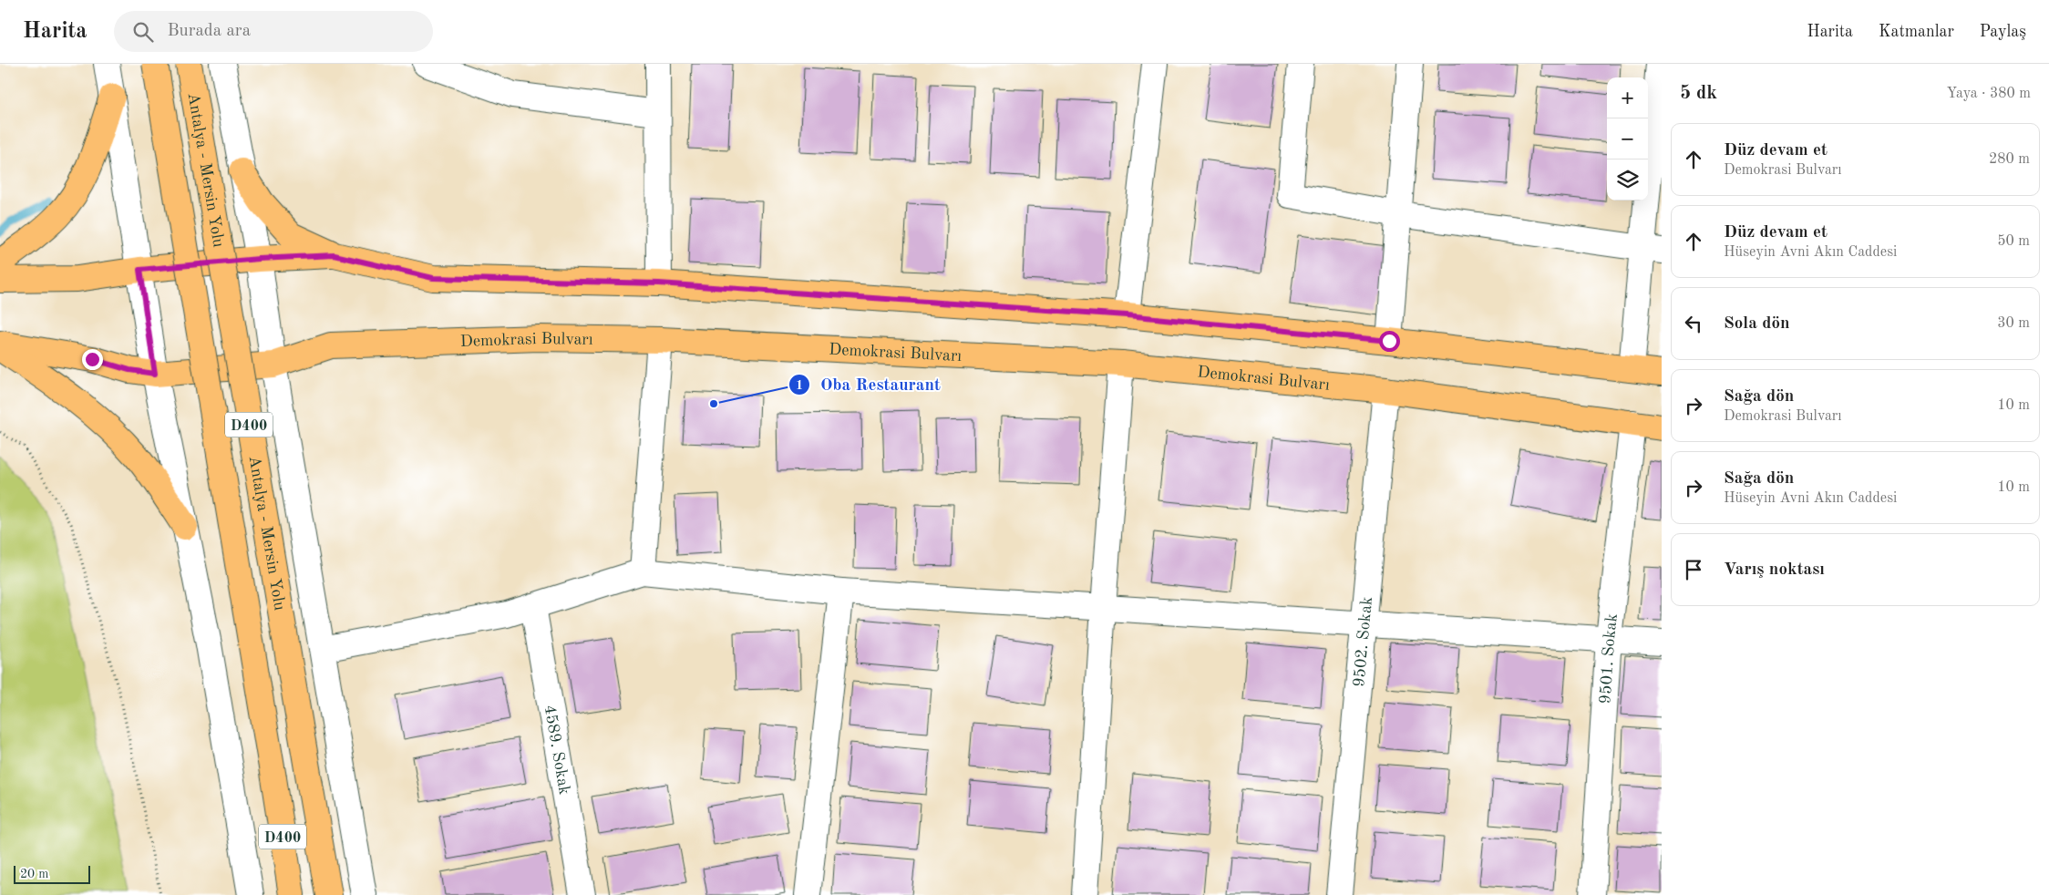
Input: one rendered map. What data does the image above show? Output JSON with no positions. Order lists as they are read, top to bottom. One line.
{"streets":{"main road":["Antalya - Mersin Yolu","Demokrasi Bulvarı","D400"],"street":["9502. Sokak","9501. Sokak","4589. Sokak"]},"crossings":[["Demokrasi Bulvarı","9502. Sokak"],["Demokrasi Bulvarı","9501. Sokak"]],"places":["Oba Restaurant"],"scale_bar":"20 m","page":{"header":"Harita","search":"Burada ara","nav":["Harita","Katmanlar","Paylaş"],"heading":["5 dk","Yaya · 380 m"],"map_buttons":["+","−"],"list":[["Düz devam et","Demokrasi Bulvarı","280 m"],["Düz devam et","Hüseyin Avni Akın Caddesi","50 m"],["Sola dön","30 m"],["Sağa dön","Demokrasi Bulvarı","10 m"],["Sağa dön","Hüseyin Avni Akın Caddesi","10 m"],"Varış noktası"],"scale":"20 m"}}
